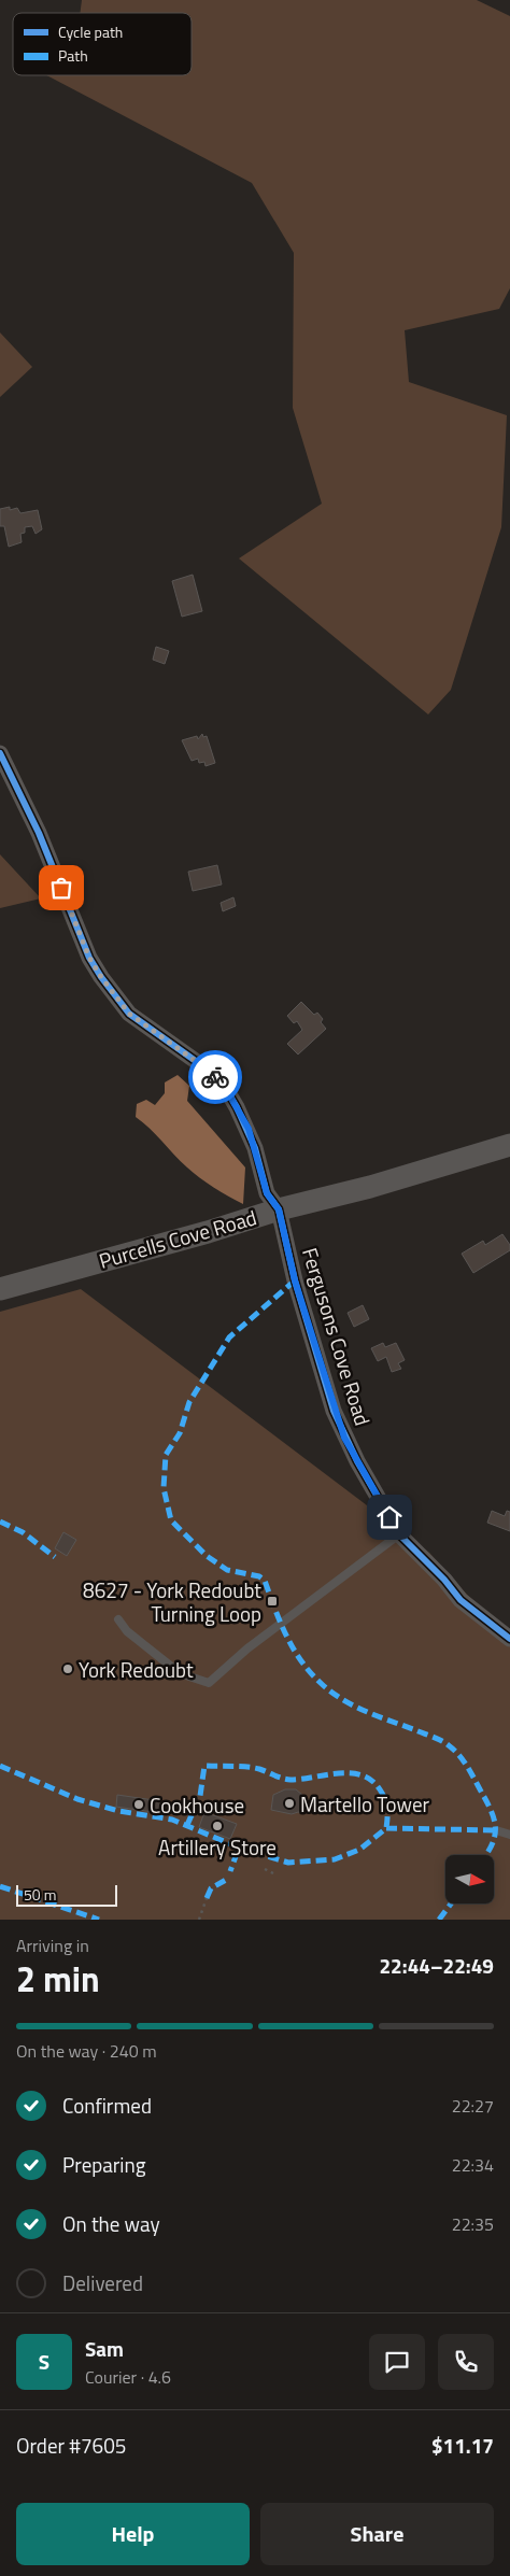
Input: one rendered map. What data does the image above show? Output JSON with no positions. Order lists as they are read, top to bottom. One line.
{"streets":{"main road":["Purcells Cove Road"],"street":["Fergusons Cove Road"]},"crossings":[["Purcells Cove Road","Fergusons Cove Road"]],"places":{"transit":["8627 - York Redoubt Turning Loop"],"other":["York Redoubt","Martello Tower","Cookhouse","Artillery Store"]},"legend":["Cycle path","Path"],"scale_bar":"50 m","north":"right","page":{"scale":"50 m","heading":["2 min","Arriving in","22:44–22:49"],"panel":["Sam","Courier · 4.6","Order #7605","$11.17"],"bar":"On the way · 240 m","list":[["Confirmed","22:27"],["Preparing","22:34"],["On the way","22:35"],"Delivered"],"round":"S","buttons":["Help","Share"]}}
